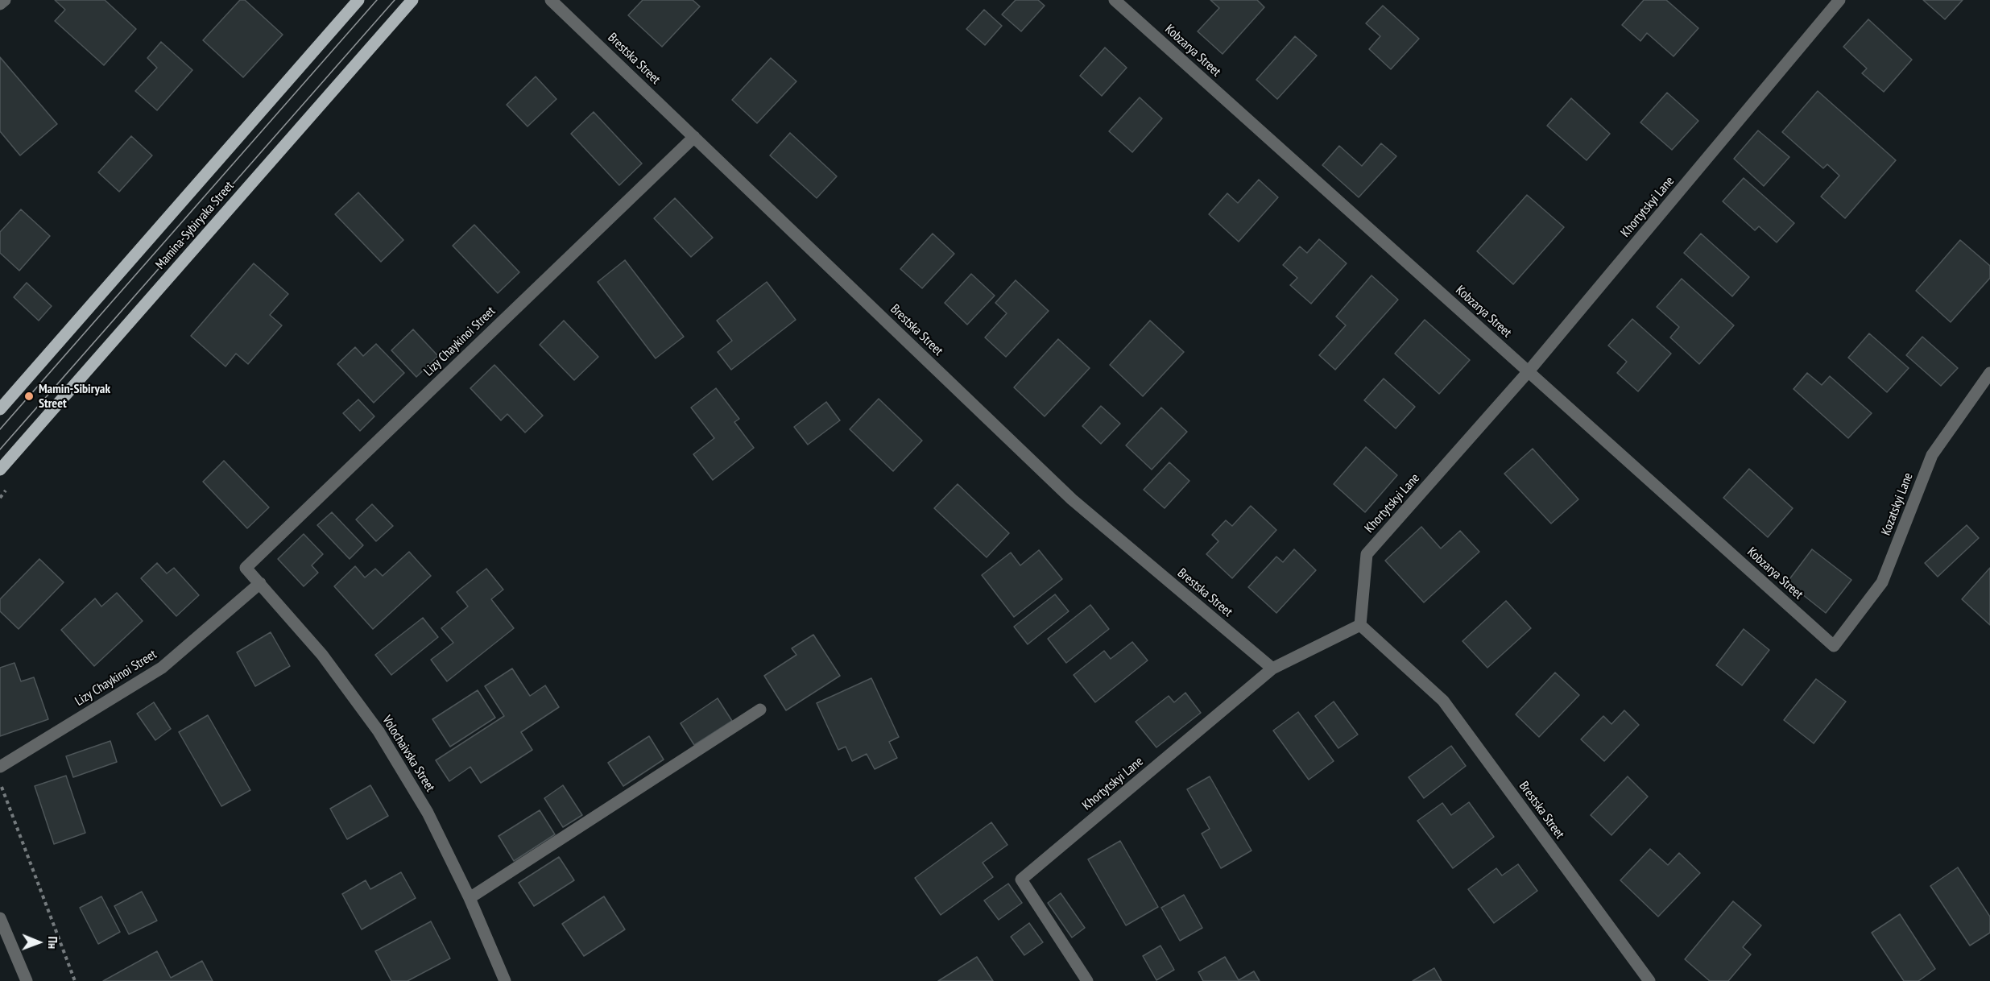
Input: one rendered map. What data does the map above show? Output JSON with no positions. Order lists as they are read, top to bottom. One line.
{"streets":{"main road":["Mamina-Sybiryaka Street"],"street":["Kobzarya Street","Brestska Street","Khortytskyi Lane","Lizy Chaykinoi Street","Kozatskyi Lane","Volochaivska Street"]},"crossings":[["Kobzarya Street","Khortytskyi Lane"],["Kobzarya Street","Kozatskyi Lane"],["Brestska Street","Khortytskyi Lane"],["Brestska Street","Lizy Chaykinoi Street"],["Lizy Chaykinoi Street","Volochaivska Street"]],"places":["Mamin-Sibiryak Street"],"north":"right"}
